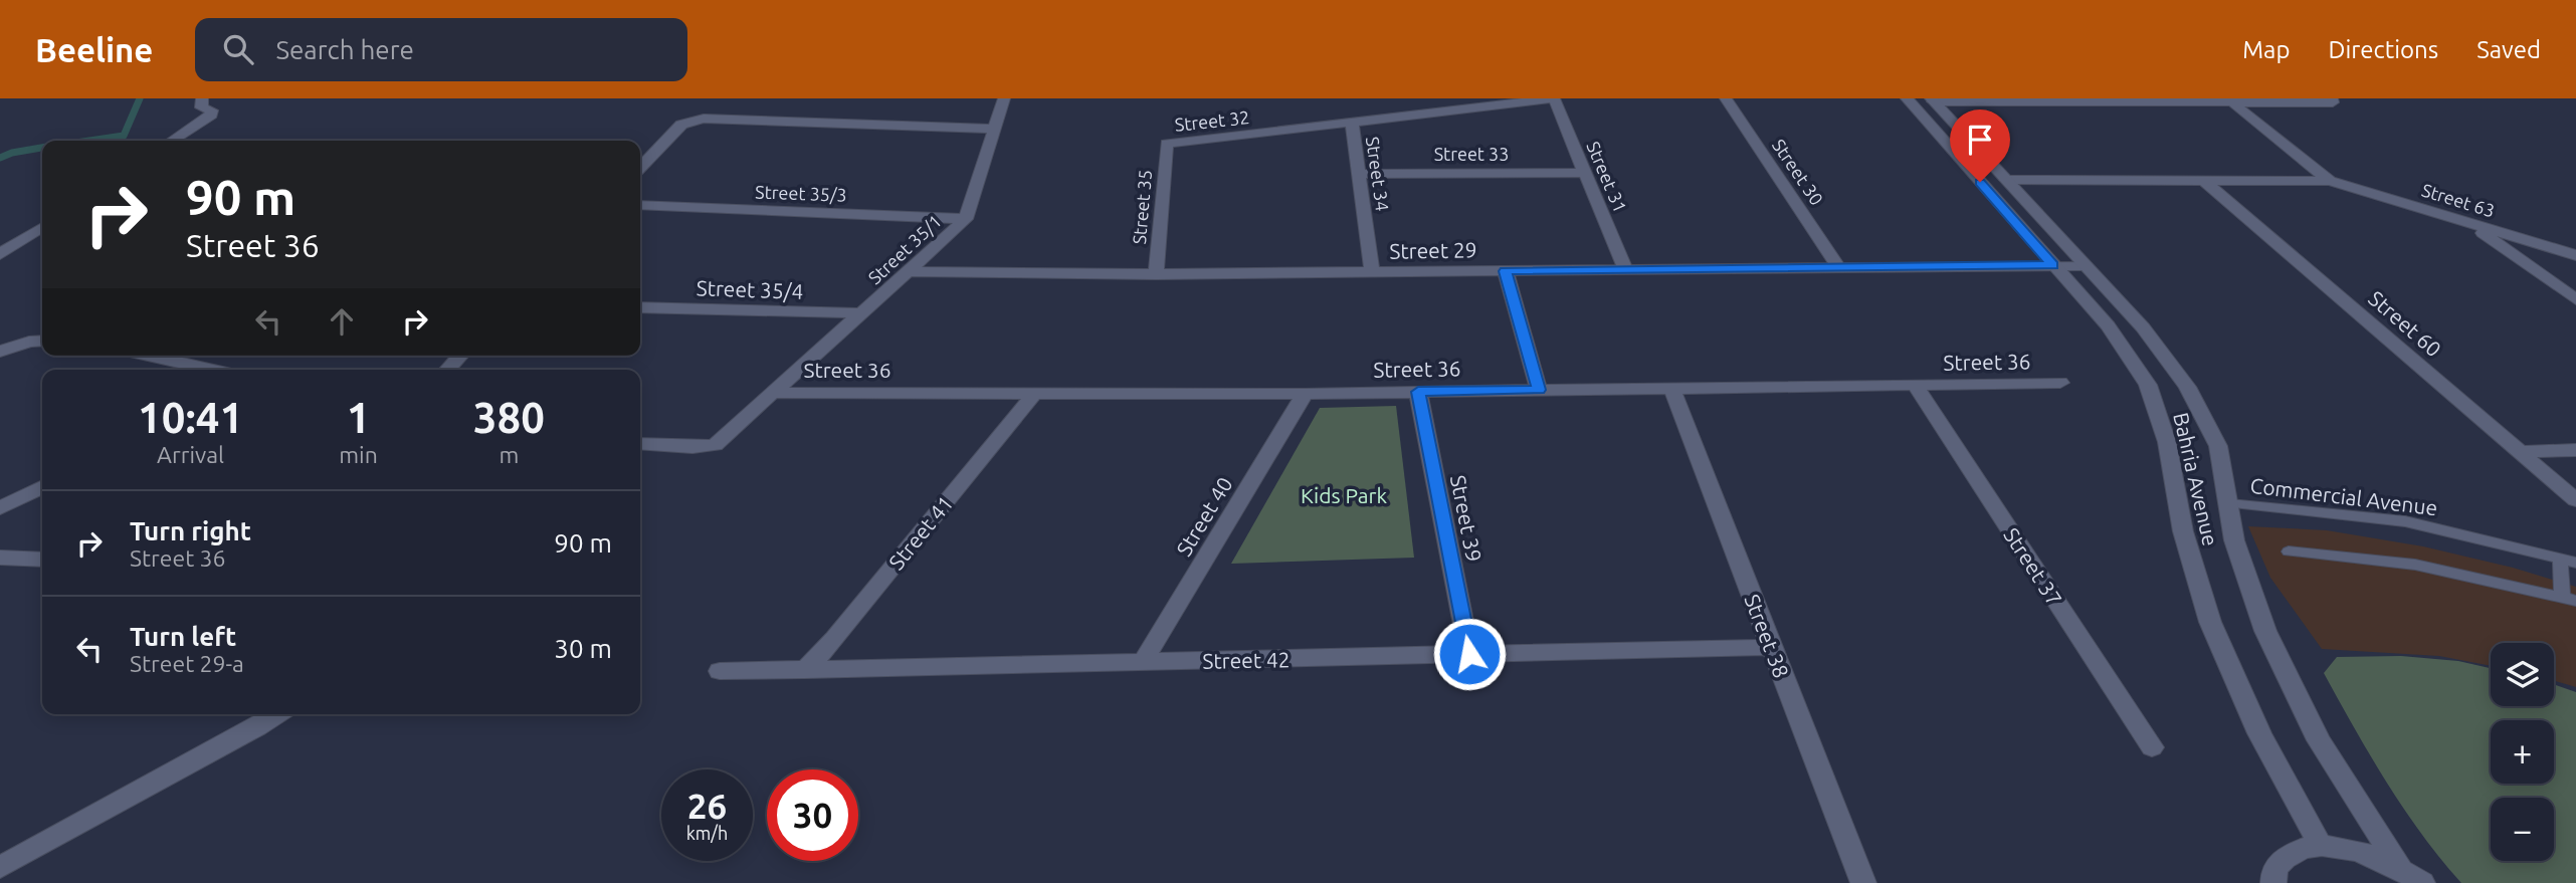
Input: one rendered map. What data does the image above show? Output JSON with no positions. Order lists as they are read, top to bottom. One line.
{"streets":{"street":["Street 32","Street 33","Street 30","Street 34","Street 31","Street 35/3","Street 63","Street 35","Street 35/1","Street 29","Street 35/4","Street 60","Street 36","Bahria Avenue","Street 40","Street 39","Street 41","Street 37","Street 38","Street 42"],"lane":["Commercial Avenue"]},"crossings":[["Street 32","Street 34"],["Street 32","Street 31"],["Street 32","Street 35"],["Street 33","Street 34"],["Street 33","Street 31"],["Street 30","Street 29"],["Street 34","Street 29"],["Street 31","Street 29"],["Street 35/3","Street 35/1"],["Street 35","Street 29"],["Street 35/1","Street 29"],["Street 35/1","Street 35/4"],["Street 35/1","Street 36"],["Street 29","Bahria Avenue"],["Street 36","Street 40"],["Street 36","Street 39"],["Street 36","Street 41"],["Street 36","Street 37"],["Street 36","Street 38"],["Bahria Avenue","Commercial Avenue"],["Street 40","Street 42"],["Street 39","Street 42"],["Street 41","Street 42"],["Street 38","Street 42"]],"parks":["Kids Park"],"page":{"header":"Beeline","search":"Search here","nav":["Map","Directions","Saved"],"turn":["90 m","Street 36"],"eta":["10:41","Arrival","1","min","380","m"],"list":[{"name":"Turn right","note":"Street 36","value":"90 m"},{"name":"Turn left","note":"Street 29-a","value":"30 m"}],"map_buttons":["+","−"],"speed":"26 km/h","limit":"30"}}
